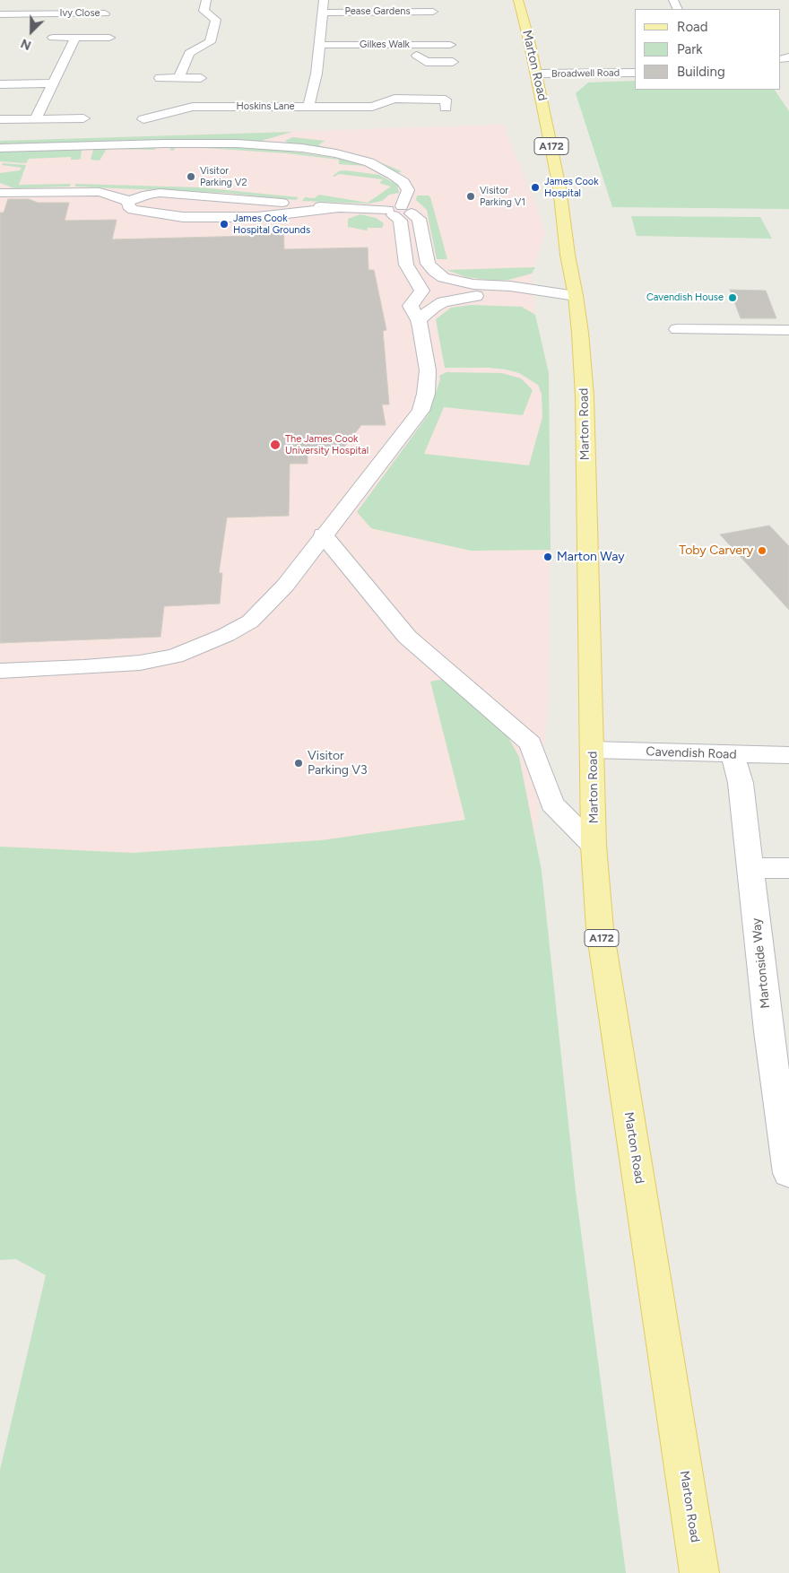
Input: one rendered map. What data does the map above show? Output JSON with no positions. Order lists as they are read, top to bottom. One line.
{"streets":{"main road":["Marton Road","A172"],"street":["Pease Gardens","Ivy Close","Gilkes Walk","Broadwell Road","Hoskins Lane","Cavendish Road","Martonside Way"]},"crossings":[["Pease Gardens","Hoskins Lane"],["Gilkes Walk","Hoskins Lane"],["Marton Road","Broadwell Road"],["Marton Road","Cavendish Road"],["Cavendish Road","Martonside Way"]],"places":["Visitor Parking V2","James Cook Hospital","Visitor Parking V1","James Cook Hospital Grounds","Cavendish House","The James Cook University Hospital","Toby Carvery","Marton Way","Visitor Parking V3"],"legend":["Road","Park","Building"],"north":"bottom left"}
